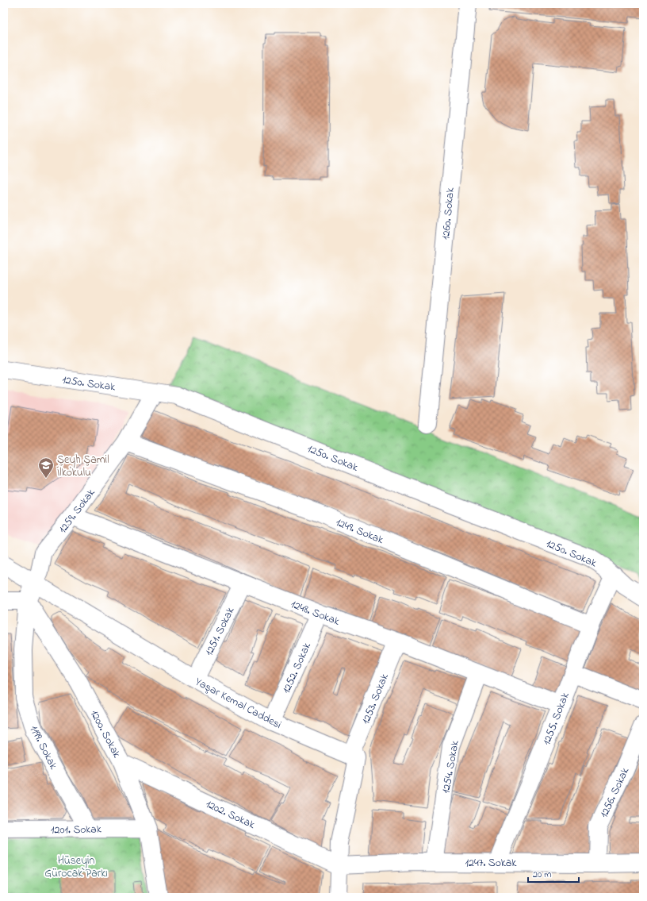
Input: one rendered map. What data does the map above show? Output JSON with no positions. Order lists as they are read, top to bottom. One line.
{"streets":{"street":["1260. Sokak","1250. Sokak","1259. Sokak","1249. Sokak","1248. Sokak","1251. Sokak","1252. Sokak","1253. Sokak","Yaşar Kemal Caddesi","1255. Sokak","1200. Sokak","1199. Sokak","1254. Sokak","1256. Sokak","1202. Sokak","1201. Sokak","1247. Sokak"]},"crossings":[["1250. Sokak","1259. Sokak"],["1250. Sokak","1255. Sokak"],["1259. Sokak","1249. Sokak"],["1259. Sokak","1248. Sokak"],["1259. Sokak","Yaşar Kemal Caddesi"],["1249. Sokak","1255. Sokak"],["1248. Sokak","1251. Sokak"],["1248. Sokak","1252. Sokak"],["1248. Sokak","1253. Sokak"],["1248. Sokak","1255. Sokak"],["1248. Sokak","1254. Sokak"],["1251. Sokak","Yaşar Kemal Caddesi"],["1252. Sokak","Yaşar Kemal Caddesi"],["1253. Sokak","Yaşar Kemal Caddesi"],["1255. Sokak","1247. Sokak"],["1200. Sokak","1199. Sokak"],["1200. Sokak","1202. Sokak"],["1200. Sokak","1201. Sokak"],["1199. Sokak","1201. Sokak"],["1254. Sokak","1247. Sokak"],["1256. Sokak","1247. Sokak"],["1202. Sokak","1247. Sokak"]],"parks":["Hüseyin Gürocak Parkı"],"places":{"school or university":["Şeyh Şamil İlkokulu"]},"scale_bar":"20 m"}
